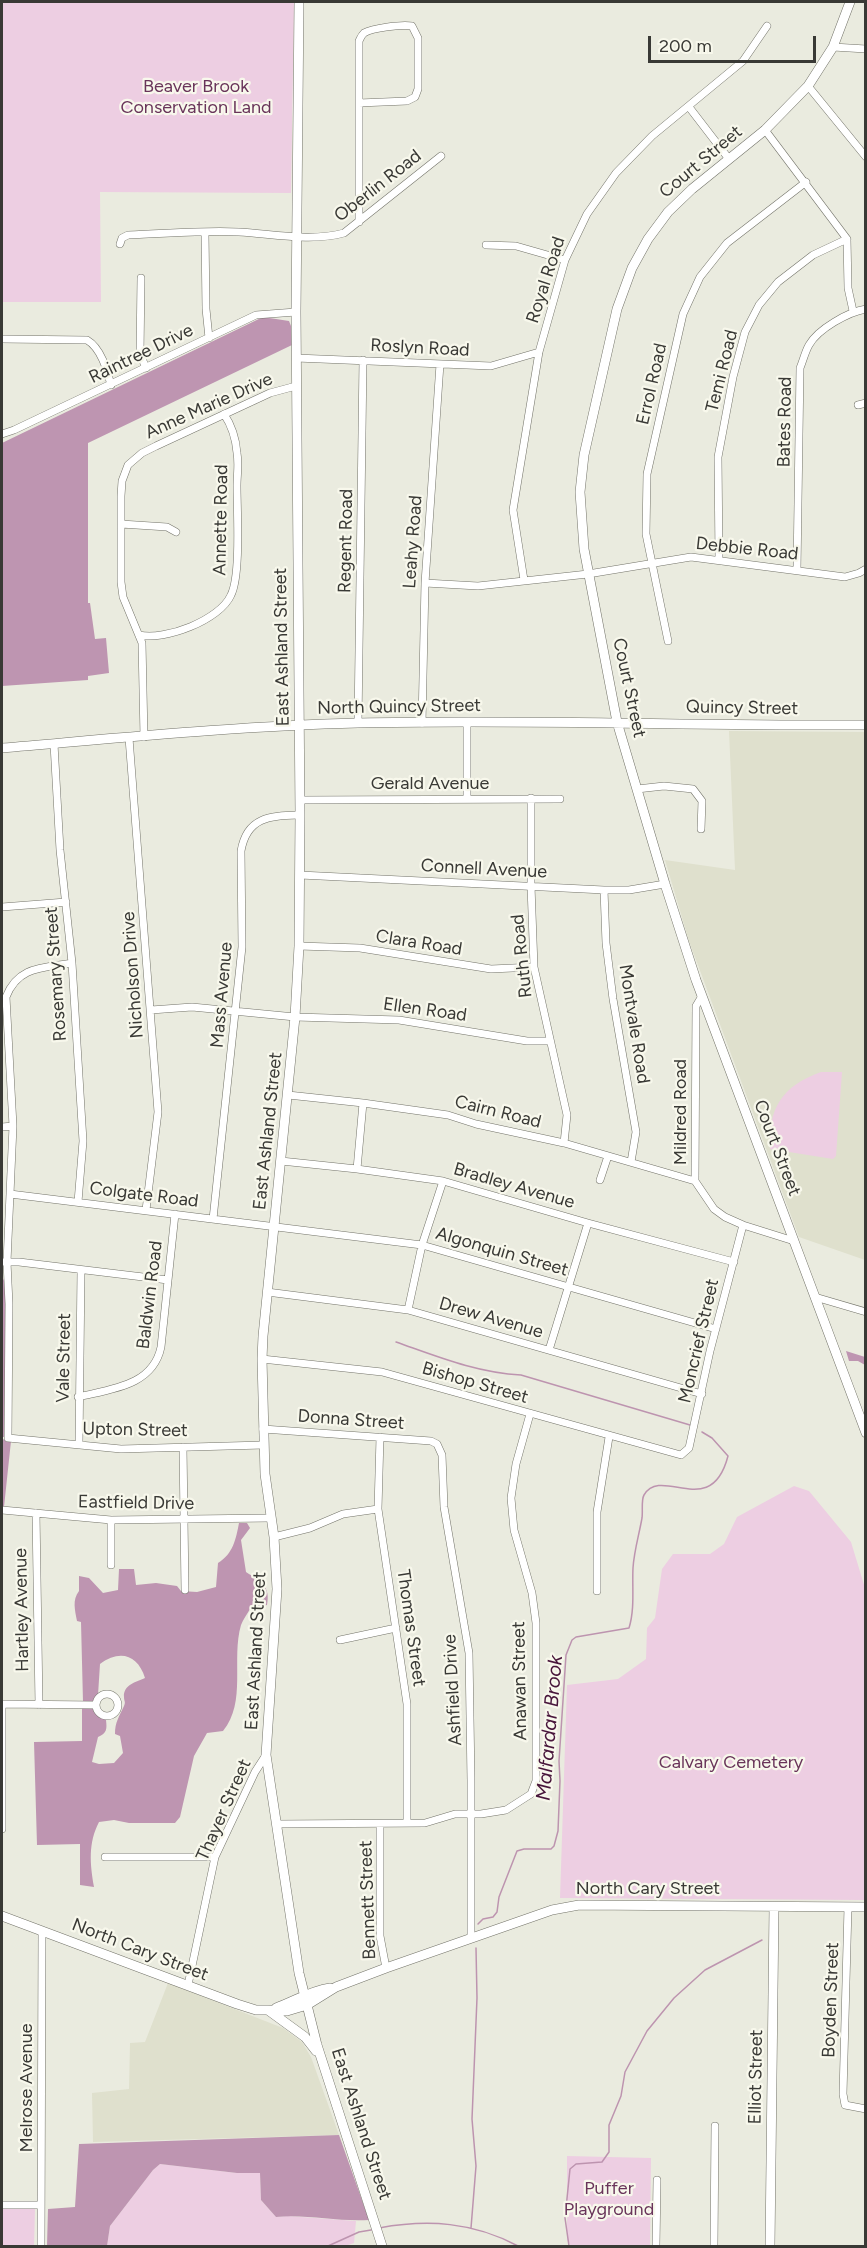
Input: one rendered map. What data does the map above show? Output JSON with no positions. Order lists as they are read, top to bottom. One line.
{"streets":{"main road":["Court Street","East Ashland Street","North Quincy Street","Quincy Street","North Cary Street","Elliot Street"],"street":["Oberlin Road","Royal Road","Roslyn Road","Raintree Drive","Temi Road","Errol Road","Anne Marie Drive","Bates Road","Annette Road","Regent Road","Leahy Road","Debbie Road","Gerald Avenue","Connell Avenue","Clara Road","Ruth Road","Rosemary Street","Nicholson Drive","Mass Avenue","Ellen Road","Montvale Road","Cairn Road","Mildred Road","Bradley Avenue","Colgate Road","Algonquin Street","Baldwin Road","Drew Avenue","Moncrief Street","Vale Street","Bishop Street","Donna Street","Upton Street","Eastfield Drive","Hartley Avenue","Thomas Street","Anawan Street","Ashfield Drive","Thayer Street","Bennett Street","Boyden Street","Melrose Avenue"]},"crossings":[["Court Street","Debbie Road"],["Court Street","North Quincy Street"],["Court Street","Quincy Street"],["Court Street","Connell Avenue"],["Court Street","Mildred Road"],["Oberlin Road","East Ashland Street"],["Royal Road","Roslyn Road"],["Royal Road","Debbie Road"],["Roslyn Road","Regent Road"],["Roslyn Road","Leahy Road"],["Roslyn Road","East Ashland Street"],["Raintree Drive","East Ashland Street"],["Temi Road","Debbie Road"],["Errol Road","Debbie Road"],["Anne Marie Drive","Annette Road"],["Anne Marie Drive","East Ashland Street"],["Anne Marie Drive","North Quincy Street"],["Bates Road","Debbie Road"],["Regent Road","North Quincy Street"],["Leahy Road","Debbie Road"],["Leahy Road","North Quincy Street"],["East Ashland Street","North Quincy Street"],["East Ashland Street","Gerald Avenue"],["East Ashland Street","Connell Avenue"],["East Ashland Street","Clara Road"],["East Ashland Street","Mass Avenue"],["East Ashland Street","Ellen Road"],["East Ashland Street","Cairn Road"],["East Ashland Street","Bradley Avenue"],["East Ashland Street","Colgate Road"],["East Ashland Street","Algonquin Street"],["East Ashland Street","Drew Avenue"],["East Ashland Street","Bishop Street"],["East Ashland Street","Donna Street"],["East Ashland Street","Upton Street"],["East Ashland Street","Eastfield Drive"],["East Ashland Street","Thayer Street"],["East Ashland Street","North Cary Street"],["East Ashland Street","Bennett Street"],["North Quincy Street","Quincy Street"],["North Quincy Street","Rosemary Street"],["North Quincy Street","Nicholson Drive"],["Gerald Avenue","Ruth Road"],["Connell Avenue","Ruth Road"],["Connell Avenue","Montvale Road"],["Clara Road","Ruth Road"],["Ruth Road","Ellen Road"],["Ruth Road","Cairn Road"],["Rosemary Street","Colgate Road"],["Nicholson Drive","Ellen Road"],["Nicholson Drive","Colgate Road"],["Mass Avenue","Ellen Road"],["Mass Avenue","Colgate Road"],["Montvale Road","Cairn Road"],["Cairn Road","Mildred Road"],["Mildred Road","Moncrief Street"],["Bradley Avenue","Moncrief Street"],["Colgate Road","Algonquin Street"],["Colgate Road","Baldwin Road"],["Algonquin Street","Moncrief Street"],["Baldwin Road","Vale Street"],["Drew Avenue","Moncrief Street"],["Moncrief Street","Bishop Street"],["Vale Street","Upton Street"],["Bishop Street","Anawan Street"],["Donna Street","Thomas Street"],["Donna Street","Ashfield Drive"],["Eastfield Drive","Hartley Avenue"],["Thomas Street","Anawan Street"],["Anawan Street","Ashfield Drive"],["Anawan Street","Bennett Street"],["Ashfield Drive","North Cary Street"],["Thayer Street","North Cary Street"],["North Cary Street","Bennett Street"],["North Cary Street","Boyden Street"],["North Cary Street","Elliot Street"],["North Cary Street","Melrose Avenue"]],"water":["Malfardar Brook"],"parks":["Beaver Brook Conservation Land","Calvary Cemetery","Puffer Playground"],"scale_bar":"200 m"}
